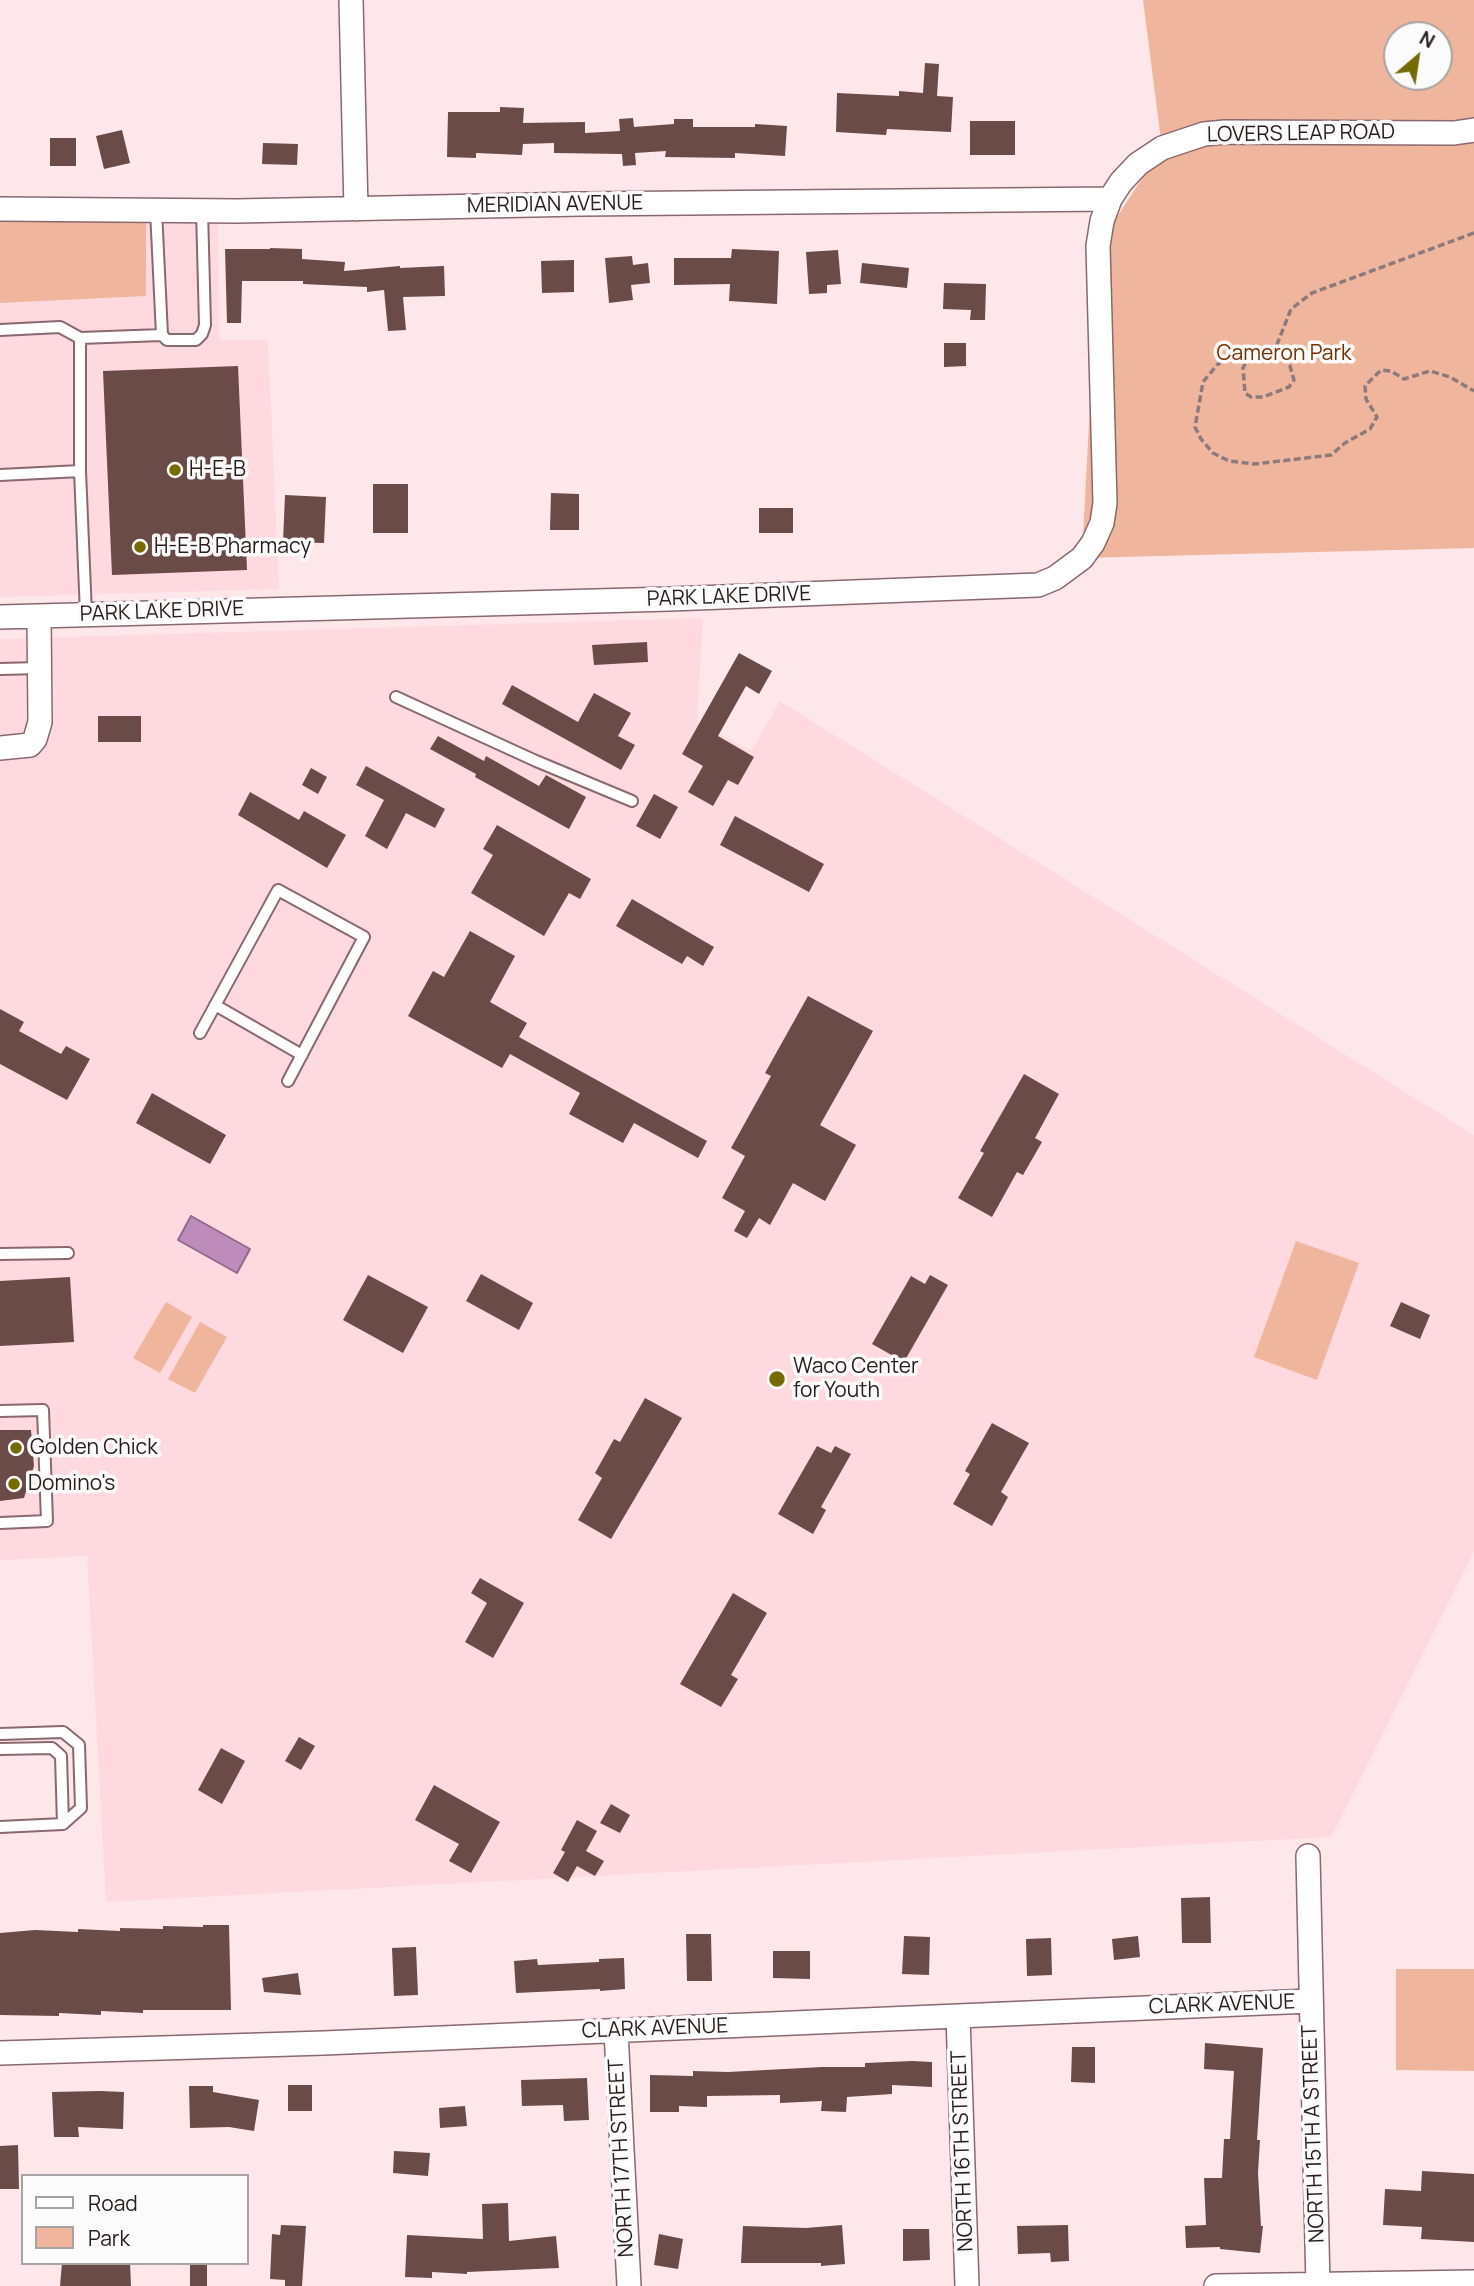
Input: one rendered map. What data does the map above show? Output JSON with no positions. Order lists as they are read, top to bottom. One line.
{"streets":{"street":["LOVERS LEAP ROAD","MERIDIAN AVENUE","PARK LAKE DRIVE","CLARK AVENUE","NORTH 15TH A STREET","NORTH 16TH STREET","NORTH 17TH STREET"]},"crossings":[["LOVERS LEAP ROAD","MERIDIAN AVENUE"],["LOVERS LEAP ROAD","PARK LAKE DRIVE"],["MERIDIAN AVENUE","PARK LAKE DRIVE"],["CLARK AVENUE","NORTH 15TH A STREET"],["CLARK AVENUE","NORTH 16TH STREET"],["CLARK AVENUE","NORTH 17TH STREET"]],"parks":["Cameron Park"],"places":["H-E-B","H-E-B Pharmacy","Waco Center for Youth","Golden Chick","Domino's"],"legend":["Road","Park"],"north":"top right"}
